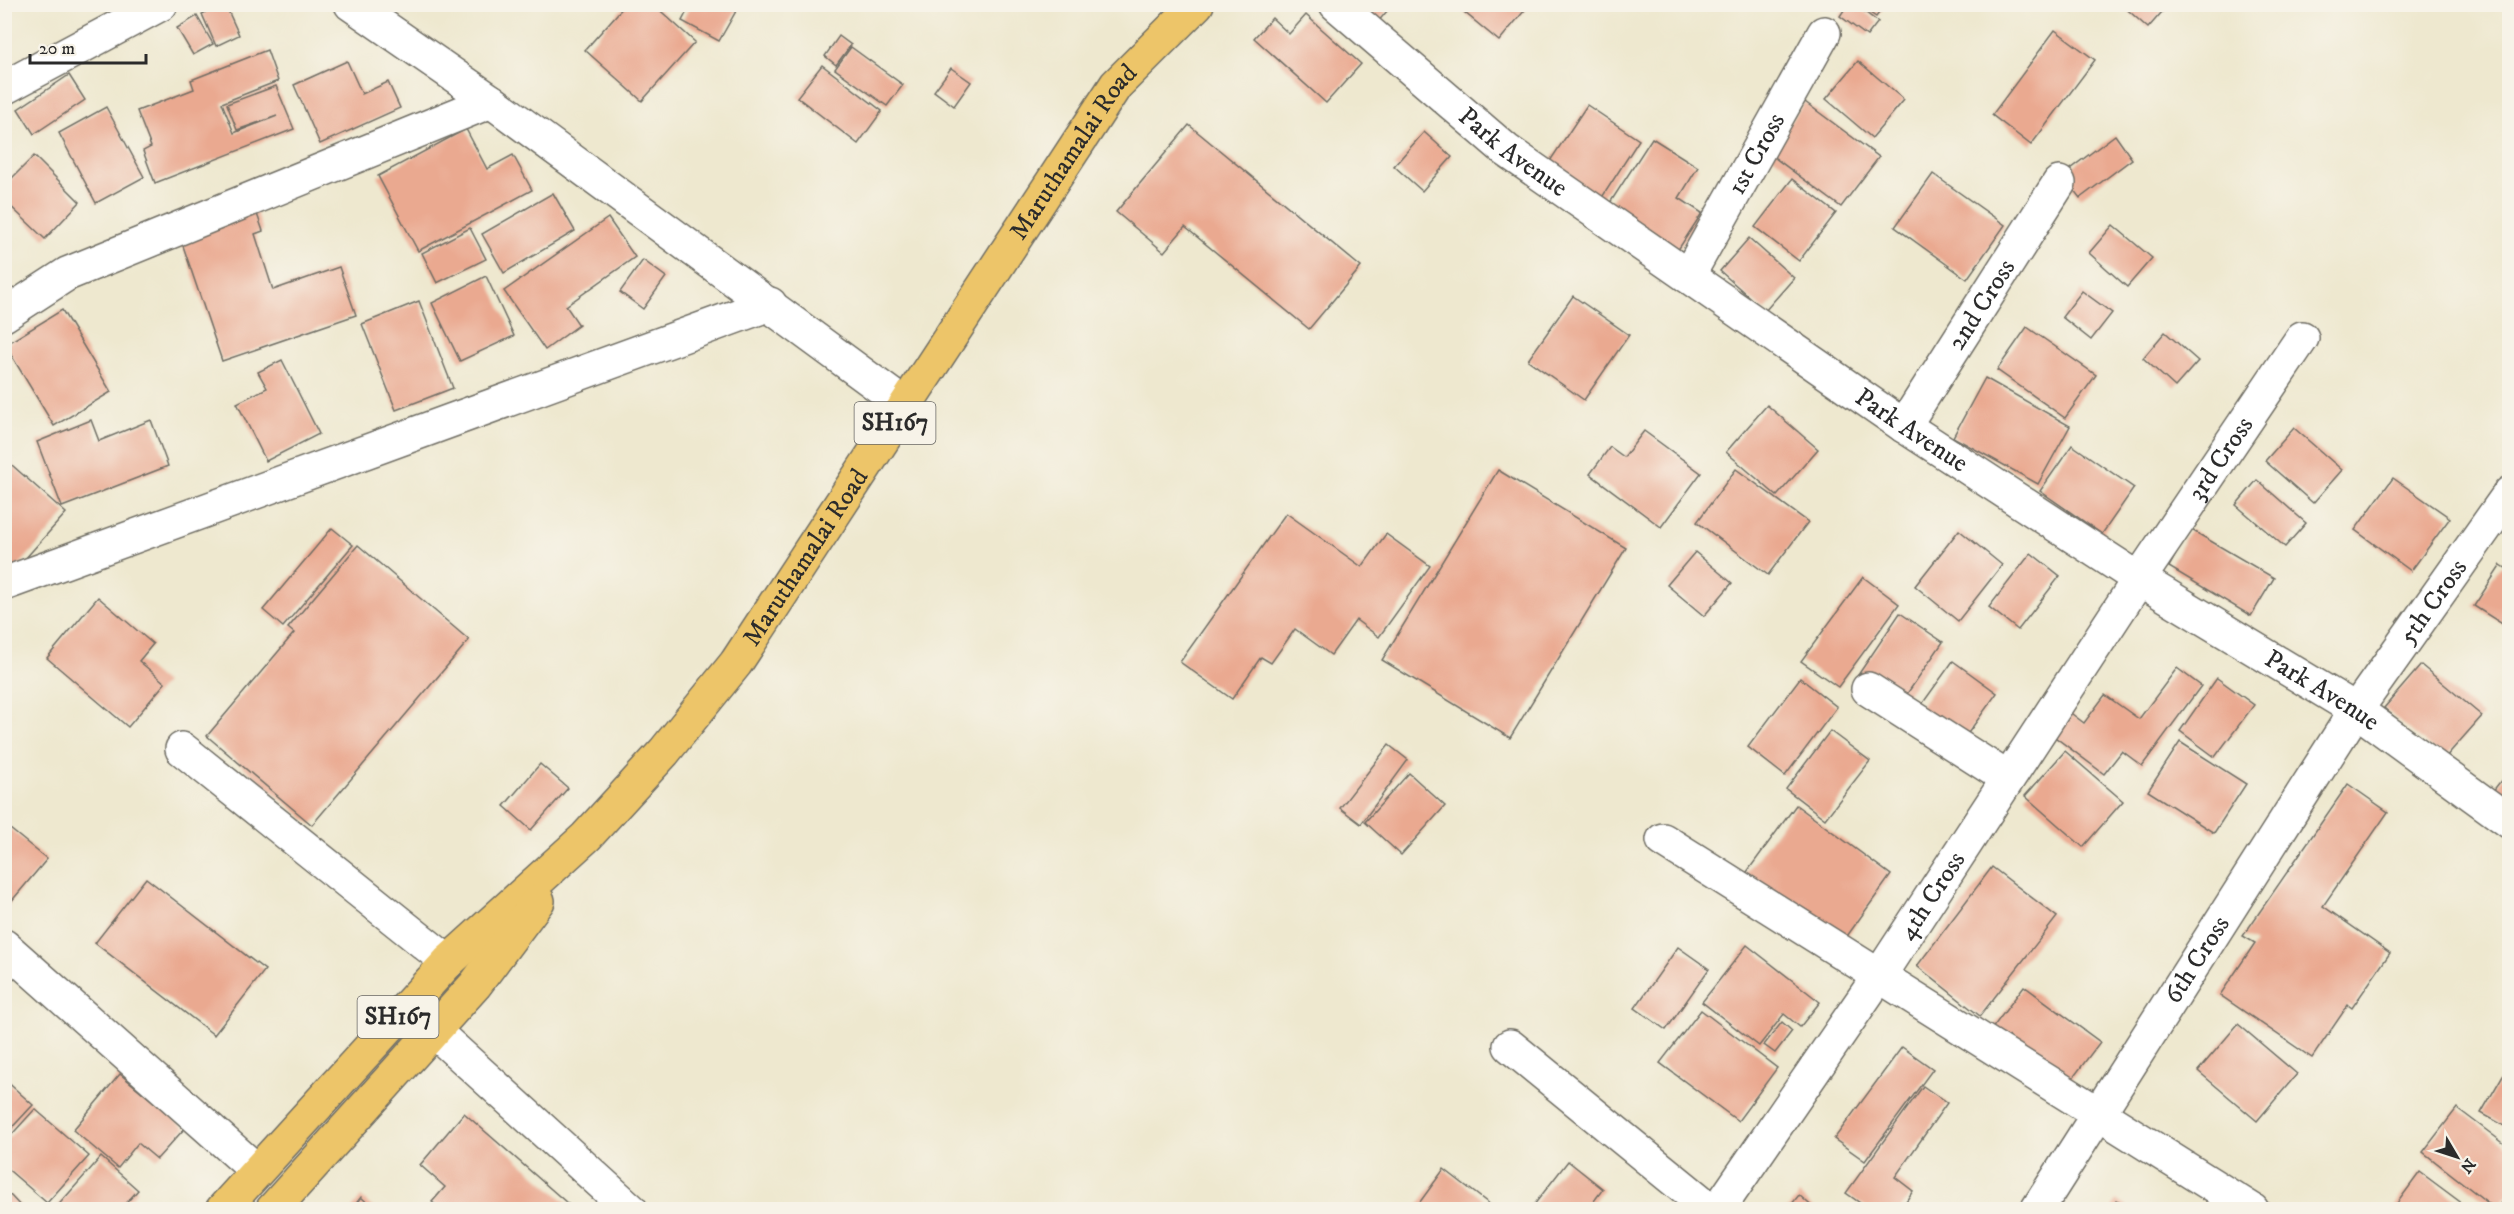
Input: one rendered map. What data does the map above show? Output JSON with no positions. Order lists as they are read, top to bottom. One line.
{"streets":{"main road":["Maruthamalai Road","SH167"],"street":["Park Avenue","1st Cross","2nd Cross","3rd Cross","5th Cross","4th Cross","6th Cross"]},"crossings":[["Park Avenue","1st Cross"],["Park Avenue","2nd Cross"],["Park Avenue","3rd Cross"],["Park Avenue","5th Cross"],["Park Avenue","4th Cross"],["Park Avenue","6th Cross"],["3rd Cross","4th Cross"],["5th Cross","6th Cross"]],"scale_bar":"20 m","north":"bottom right"}
